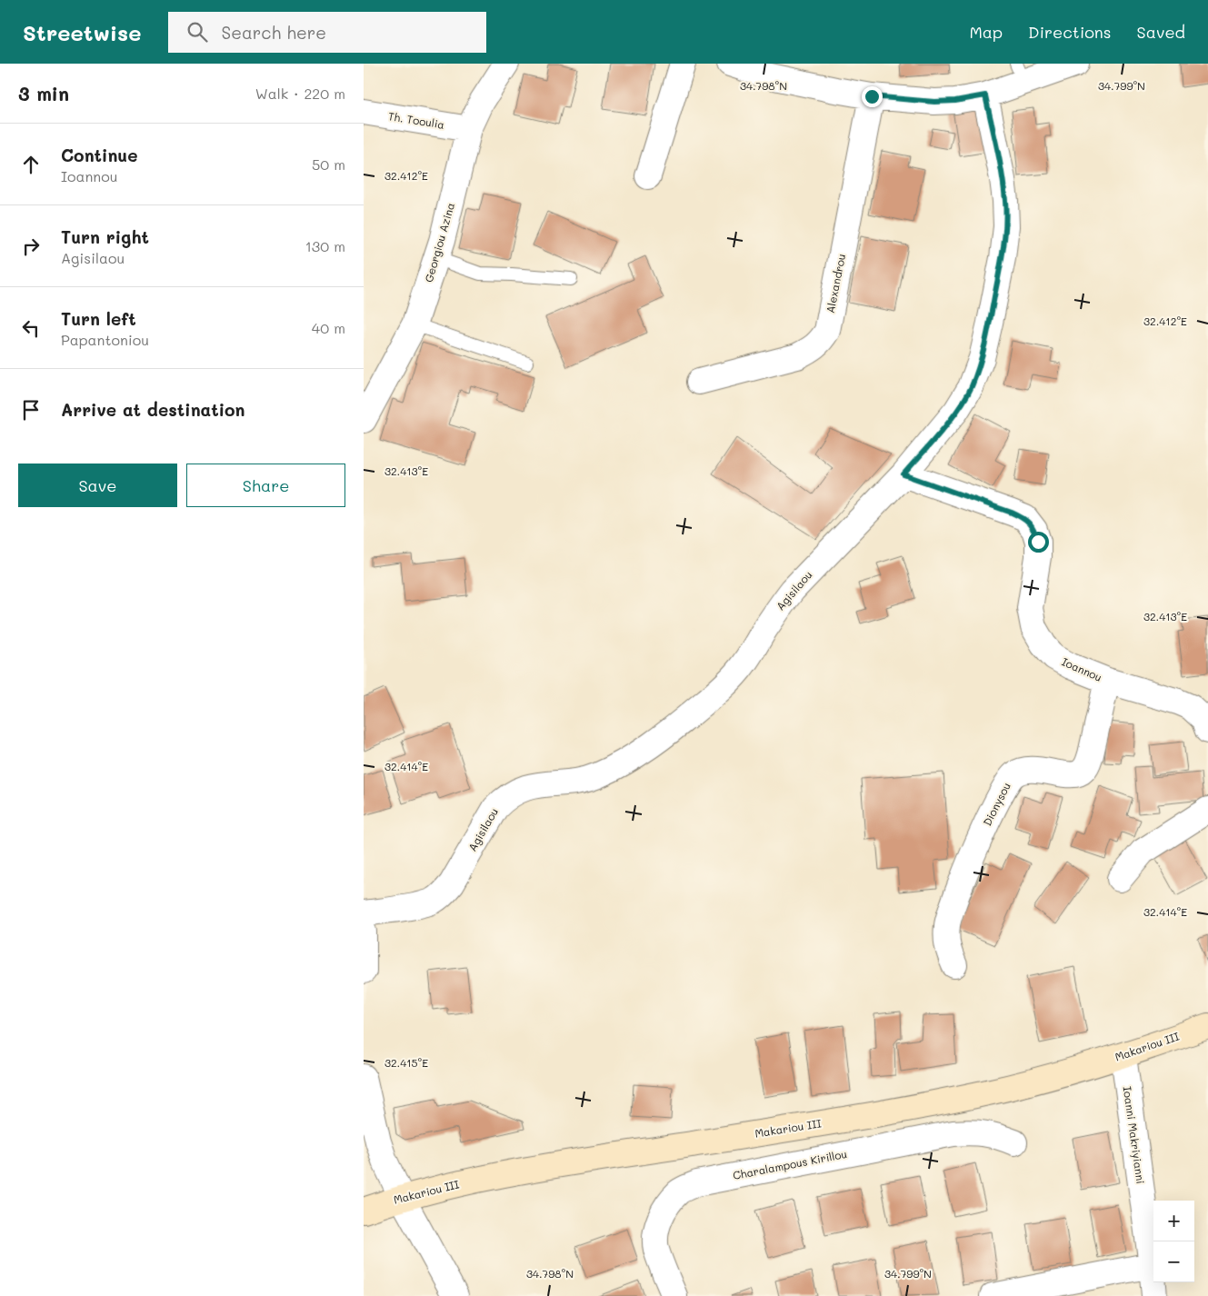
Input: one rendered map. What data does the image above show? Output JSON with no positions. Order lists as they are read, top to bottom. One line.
{"streets":{"main road":["Makariou III"],"street":["Th. Tooulia","Georgiou Azina","Alexandrou","Agisilaou","Ioannou","Dionysou","Ioanni Makriyianni","Charalampous Kirillou"]},"crossings":[["Th. Tooulia","Georgiou Azina"],["Agisilaou","Ioannou"],["Ioannou","Dionysou"],["Makariou III","Ioanni Makriyianni"]],"page":{"header":"Streetwise","search":"Search here","nav":["Map","Directions","Saved"],"heading":["3 min","Walk · 220 m"],"list":[["Continue","Ioannou","50 m"],["Turn right","Agisilaou","130 m"],["Turn left","Papantoniou","40 m"],"Arrive at destination"],"buttons":["Save","Share"],"map_buttons":["+","−"]},"coordinates":["34.798°N","34.799°N","32.412°E","32.413°E","32.414°E","32.415°E"]}
